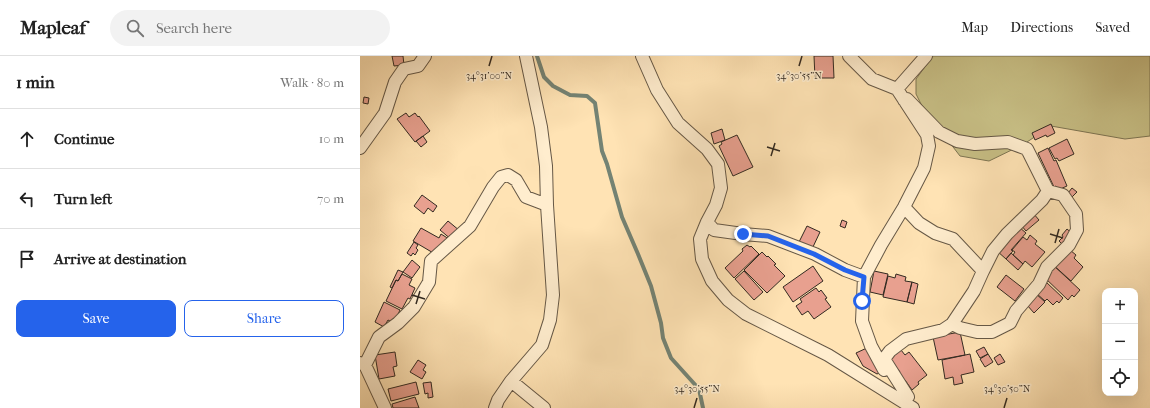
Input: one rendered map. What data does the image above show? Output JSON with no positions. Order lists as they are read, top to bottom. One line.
{"page":{"header":"Mapleaf","search":"Search here","nav":["Map","Directions","Saved"],"heading":["1 min","Walk · 80 m"],"list":[["Continue","10 m"],["Turn left","70 m"],"Arrive at destination"],"buttons":["Save","Share"],"map_buttons":["+","−"]},"coordinates":["34°31'00\"N","34°30'55\"N","34°30'50\"N"]}
